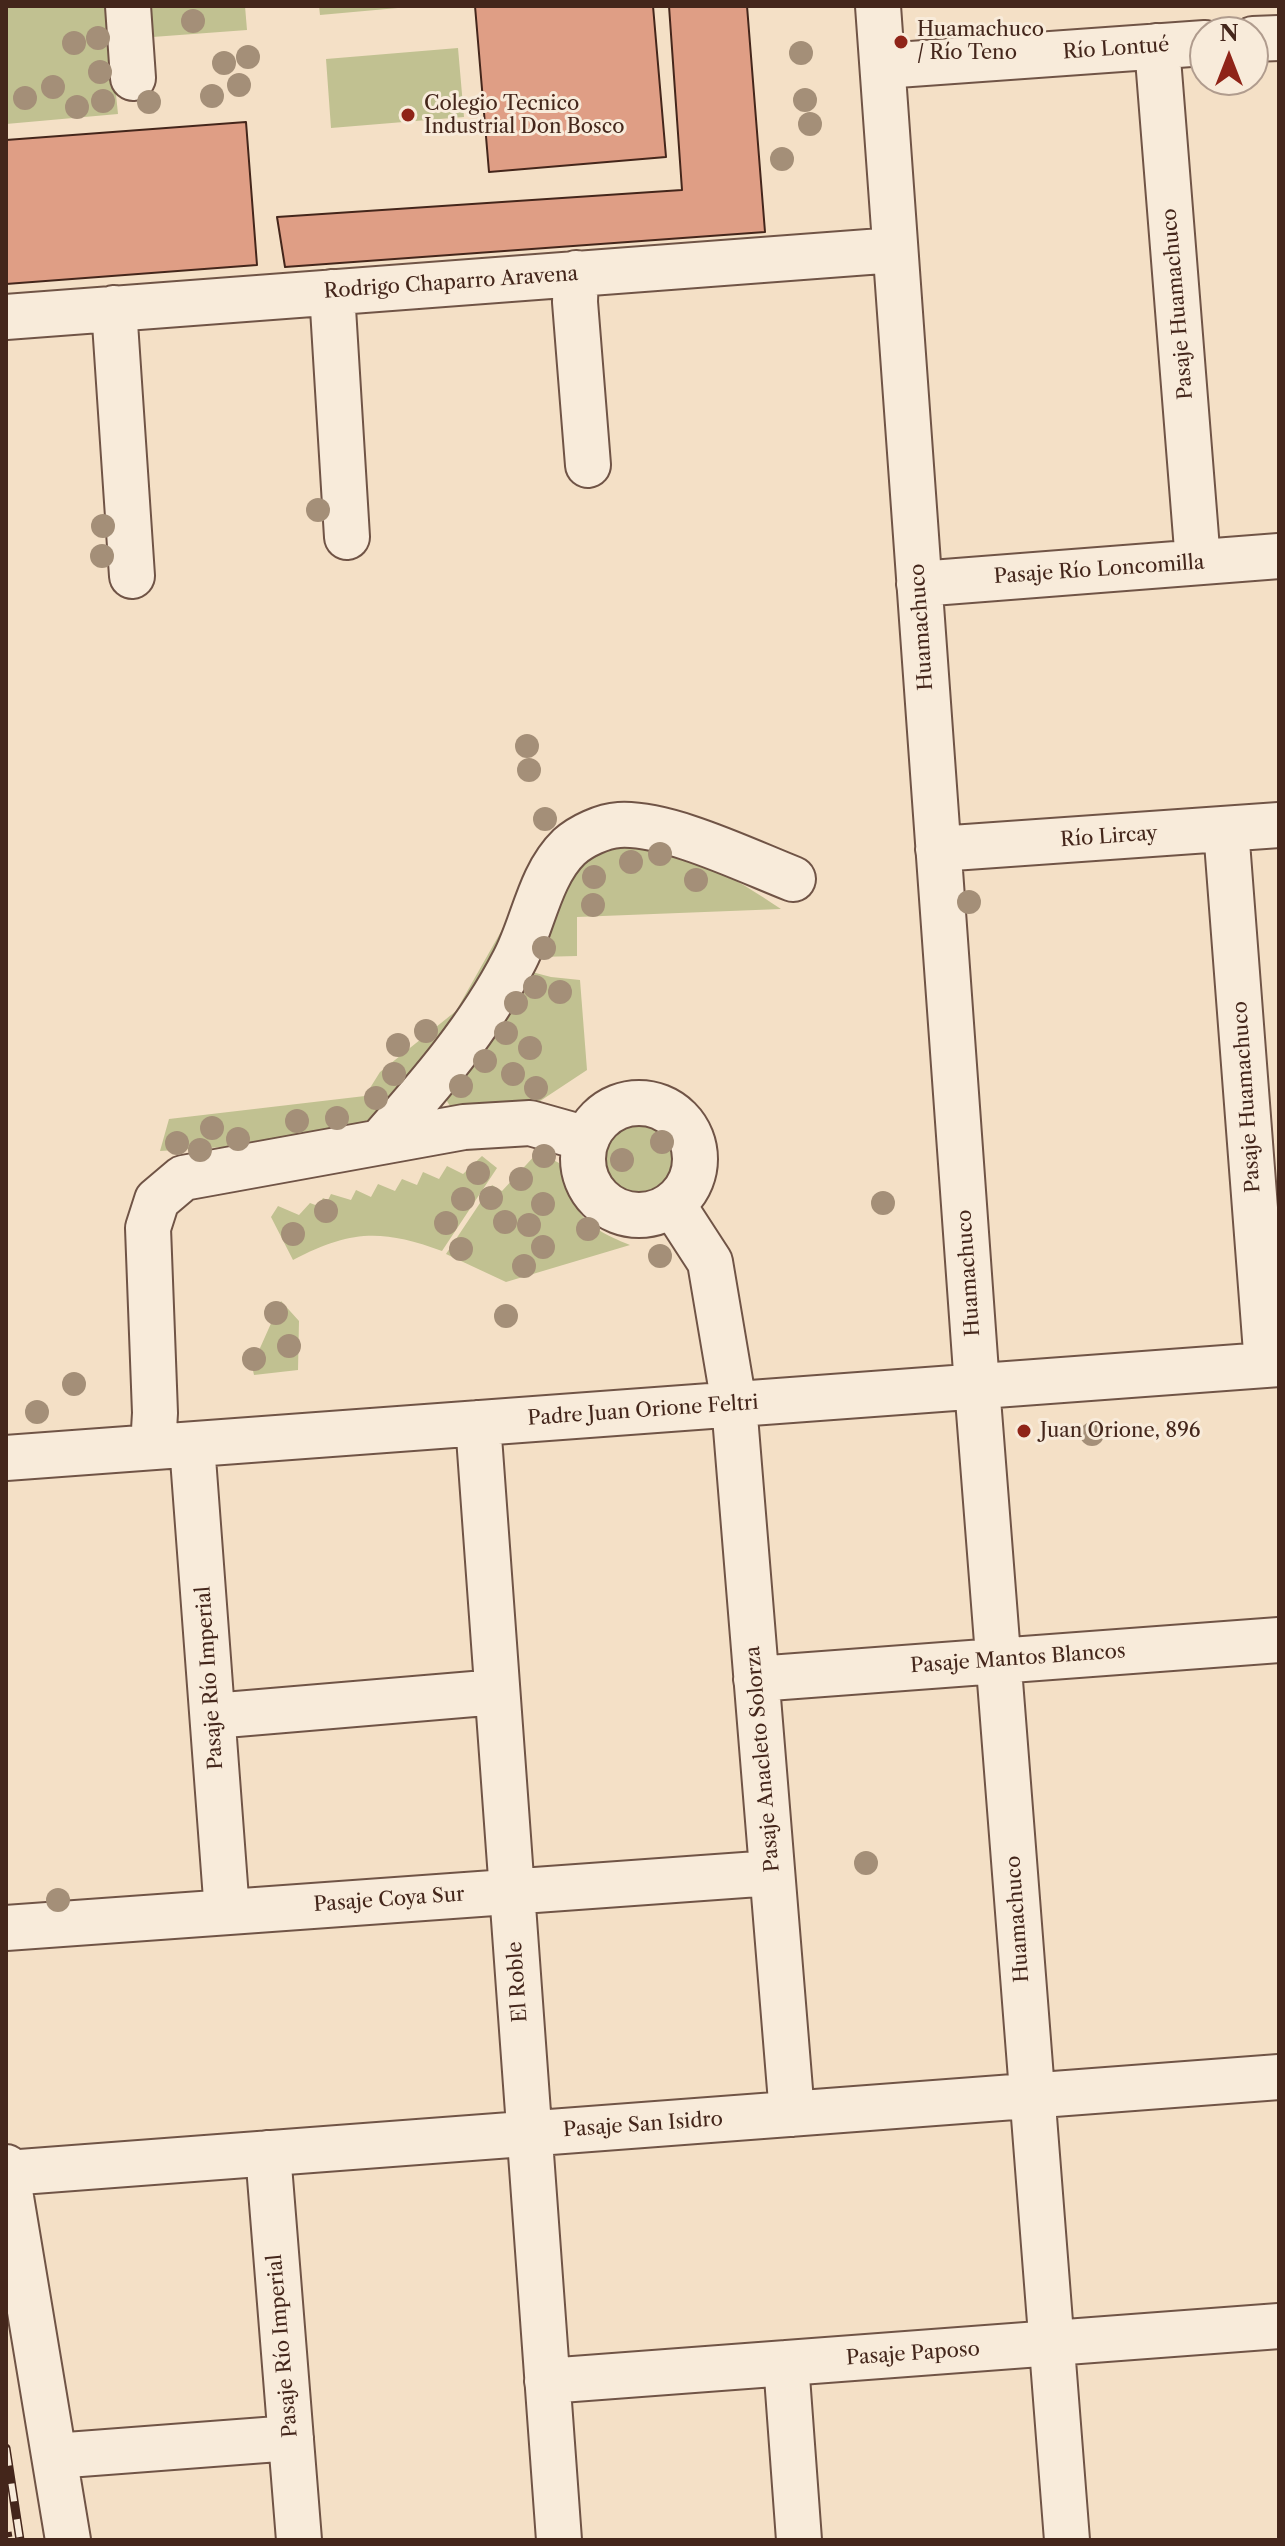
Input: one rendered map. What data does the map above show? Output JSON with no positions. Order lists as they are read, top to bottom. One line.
{"streets":{"street":["Río Lontué","Rodrigo Chaparro Aravena","Pasaje Huamachuco","Pasaje Río Loncomilla","Huamachuco","Río Lircay","Padre Juan Orione Feltri","Pasaje Mantos Blancos","Pasaje Río Imperial","Pasaje Anacleto Solorza","Pasaje Coya Sur","El Roble","Pasaje San Isidro","Pasaje Paposo"]},"crossings":[["Río Lontué","Pasaje Huamachuco"],["Río Lontué","Huamachuco"],["Rodrigo Chaparro Aravena","Huamachuco"],["Pasaje Huamachuco","Pasaje Río Loncomilla"],["Pasaje Huamachuco","Río Lircay"],["Pasaje Huamachuco","Padre Juan Orione Feltri"],["Pasaje Río Loncomilla","Huamachuco"],["Huamachuco","Río Lircay"],["Huamachuco","Padre Juan Orione Feltri"],["Huamachuco","Pasaje Mantos Blancos"],["Huamachuco","Pasaje San Isidro"],["Huamachuco","Pasaje Paposo"],["Padre Juan Orione Feltri","Pasaje Río Imperial"],["Padre Juan Orione Feltri","Pasaje Anacleto Solorza"],["Padre Juan Orione Feltri","El Roble"],["Pasaje Mantos Blancos","Pasaje Anacleto Solorza"],["Pasaje Río Imperial","Pasaje Anacleto Solorza"],["Pasaje Río Imperial","Pasaje Coya Sur"],["Pasaje Río Imperial","Pasaje San Isidro"],["Pasaje Anacleto Solorza","Pasaje Coya Sur"],["Pasaje Anacleto Solorza","Pasaje San Isidro"],["Pasaje Coya Sur","El Roble"],["El Roble","Pasaje San Isidro"],["El Roble","Pasaje Paposo"]],"places":["Huamachuco / Río Teno","Colegio Tecnico Industrial Don Bosco","Juan Orione, 896"],"north":"top"}
